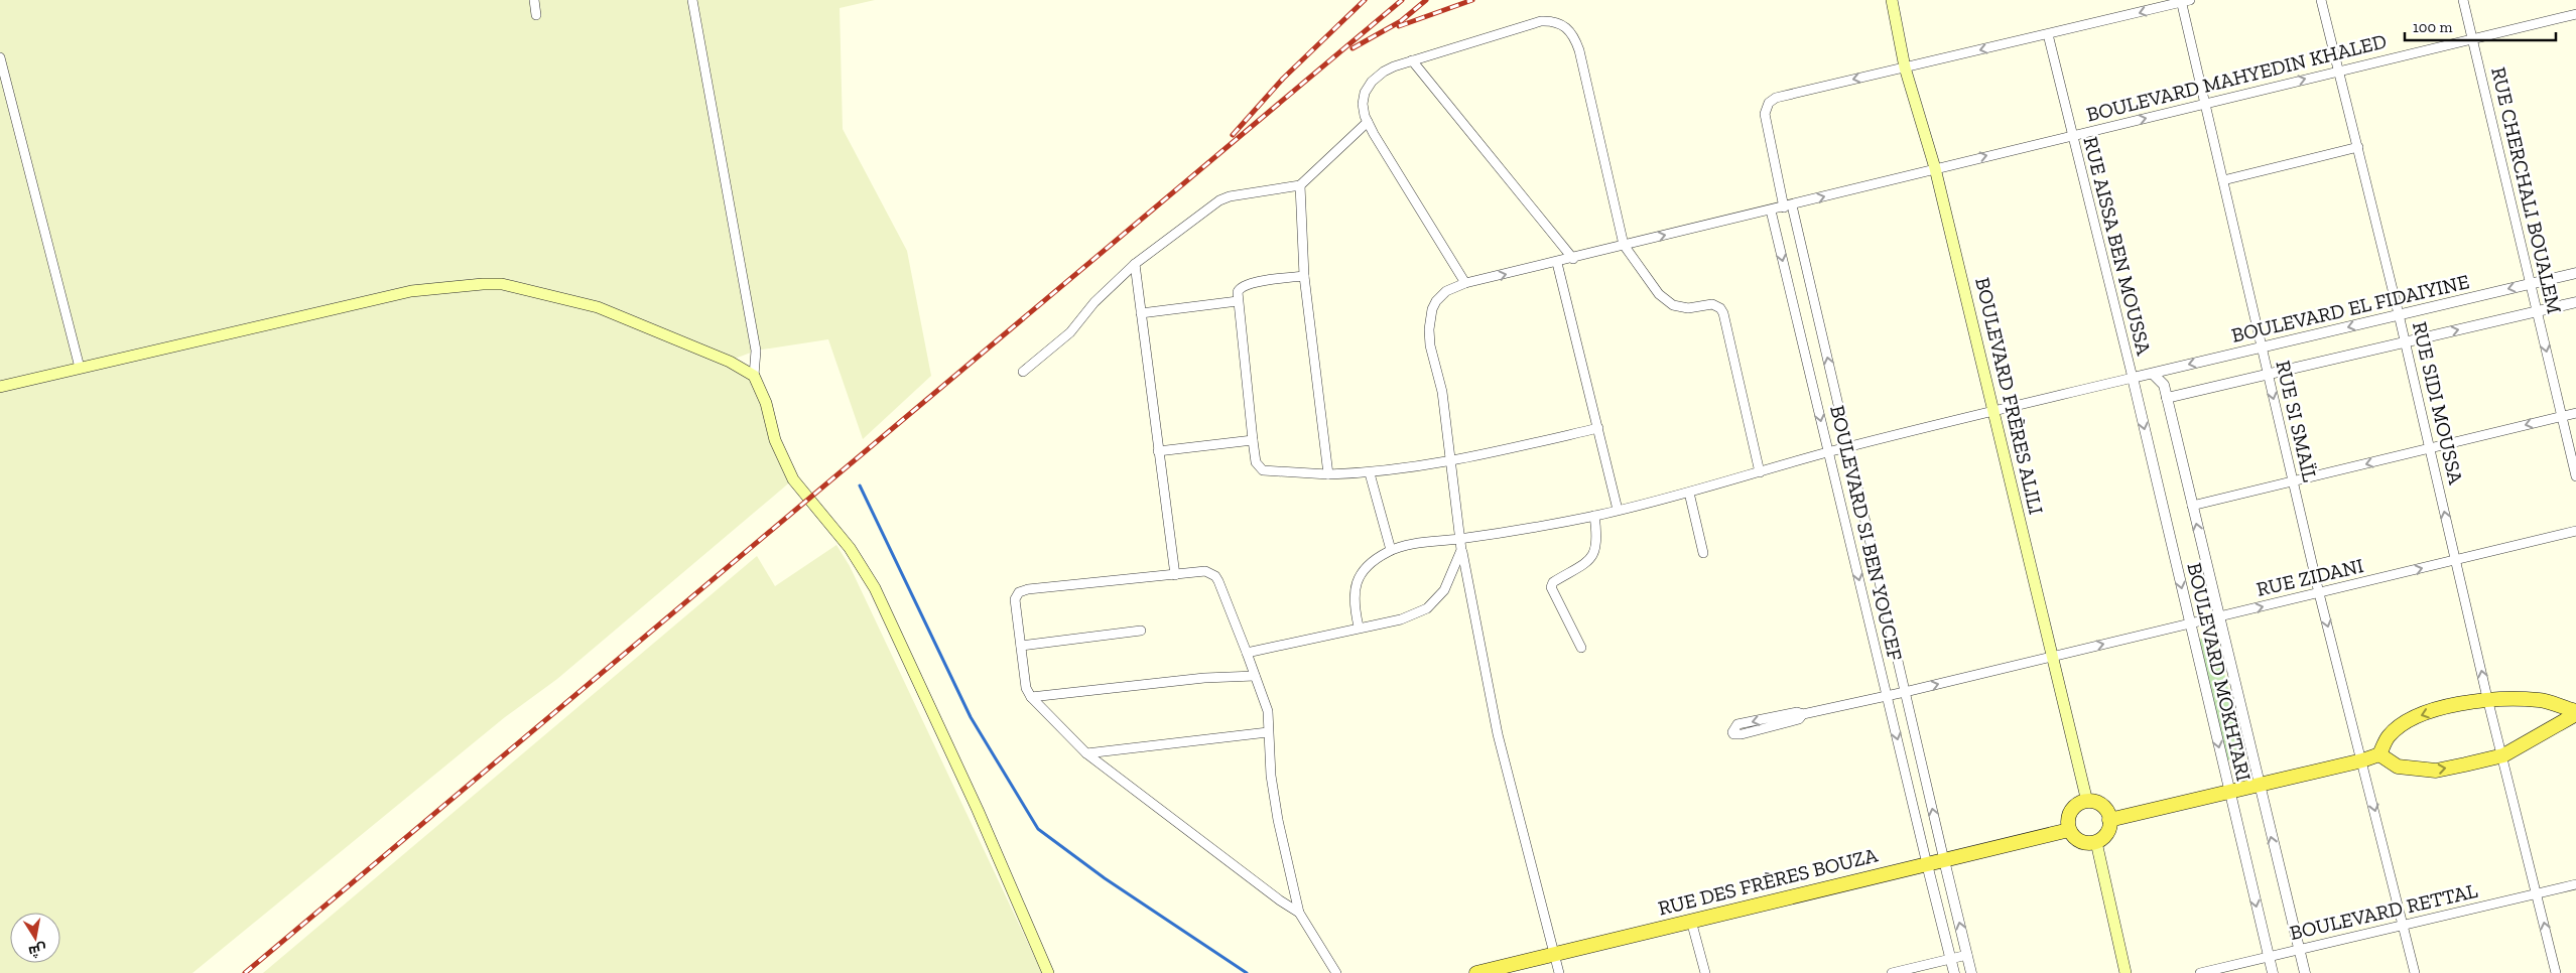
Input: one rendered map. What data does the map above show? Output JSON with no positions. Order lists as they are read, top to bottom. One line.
{"streets":{"main road":["BOULEVARD FRÈRES ALILI","RUE DES FRÈRES BOUZA"],"street":["BOULEVARD MAHYEDIN KHALED","RUE CHERCHALI BOUALEM","RUE AISSA BEN MOUSSA","BOULEVARD EL FIDAIYINE","RUE SIDI MOUSSA","RUE SI SMAÏL","BOULEVARD SI BEN YOUCEF","RUE ZIDANI","BOULEVARD MOKHTARI","BOULEVARD RETTAL"]},"crossings":[["BOULEVARD MAHYEDIN KHALED","RUE CHERCHALI BOUALEM"],["BOULEVARD MAHYEDIN KHALED","RUE AISSA BEN MOUSSA"],["BOULEVARD MAHYEDIN KHALED","BOULEVARD FRÈRES ALILI"],["BOULEVARD MAHYEDIN KHALED","RUE SIDI MOUSSA"],["BOULEVARD MAHYEDIN KHALED","RUE SI SMAÏL"],["BOULEVARD MAHYEDIN KHALED","BOULEVARD SI BEN YOUCEF"],["RUE CHERCHALI BOUALEM","BOULEVARD EL FIDAIYINE"],["RUE AISSA BEN MOUSSA","BOULEVARD EL FIDAIYINE"],["RUE AISSA BEN MOUSSA","BOULEVARD MOKHTARI"],["BOULEVARD EL FIDAIYINE","RUE SIDI MOUSSA"],["BOULEVARD EL FIDAIYINE","RUE SI SMAÏL"],["BOULEVARD EL FIDAIYINE","BOULEVARD MOKHTARI"],["BOULEVARD FRÈRES ALILI","BOULEVARD SI BEN YOUCEF"],["BOULEVARD FRÈRES ALILI","RUE ZIDANI"],["BOULEVARD FRÈRES ALILI","RUE DES FRÈRES BOUZA"],["RUE SIDI MOUSSA","RUE ZIDANI"],["RUE SIDI MOUSSA","BOULEVARD RETTAL"],["RUE SI SMAÏL","RUE ZIDANI"],["RUE SI SMAÏL","BOULEVARD RETTAL"],["BOULEVARD SI BEN YOUCEF","RUE ZIDANI"],["BOULEVARD SI BEN YOUCEF","RUE DES FRÈRES BOUZA"],["RUE ZIDANI","BOULEVARD MOKHTARI"],["BOULEVARD MOKHTARI","BOULEVARD RETTAL"]],"one_way":["BOULEVARD MAHYEDIN KHALED","RUE SI SMAÏL","RUE ZIDANI"],"scale_bar":"100 m","north":"bottom"}
